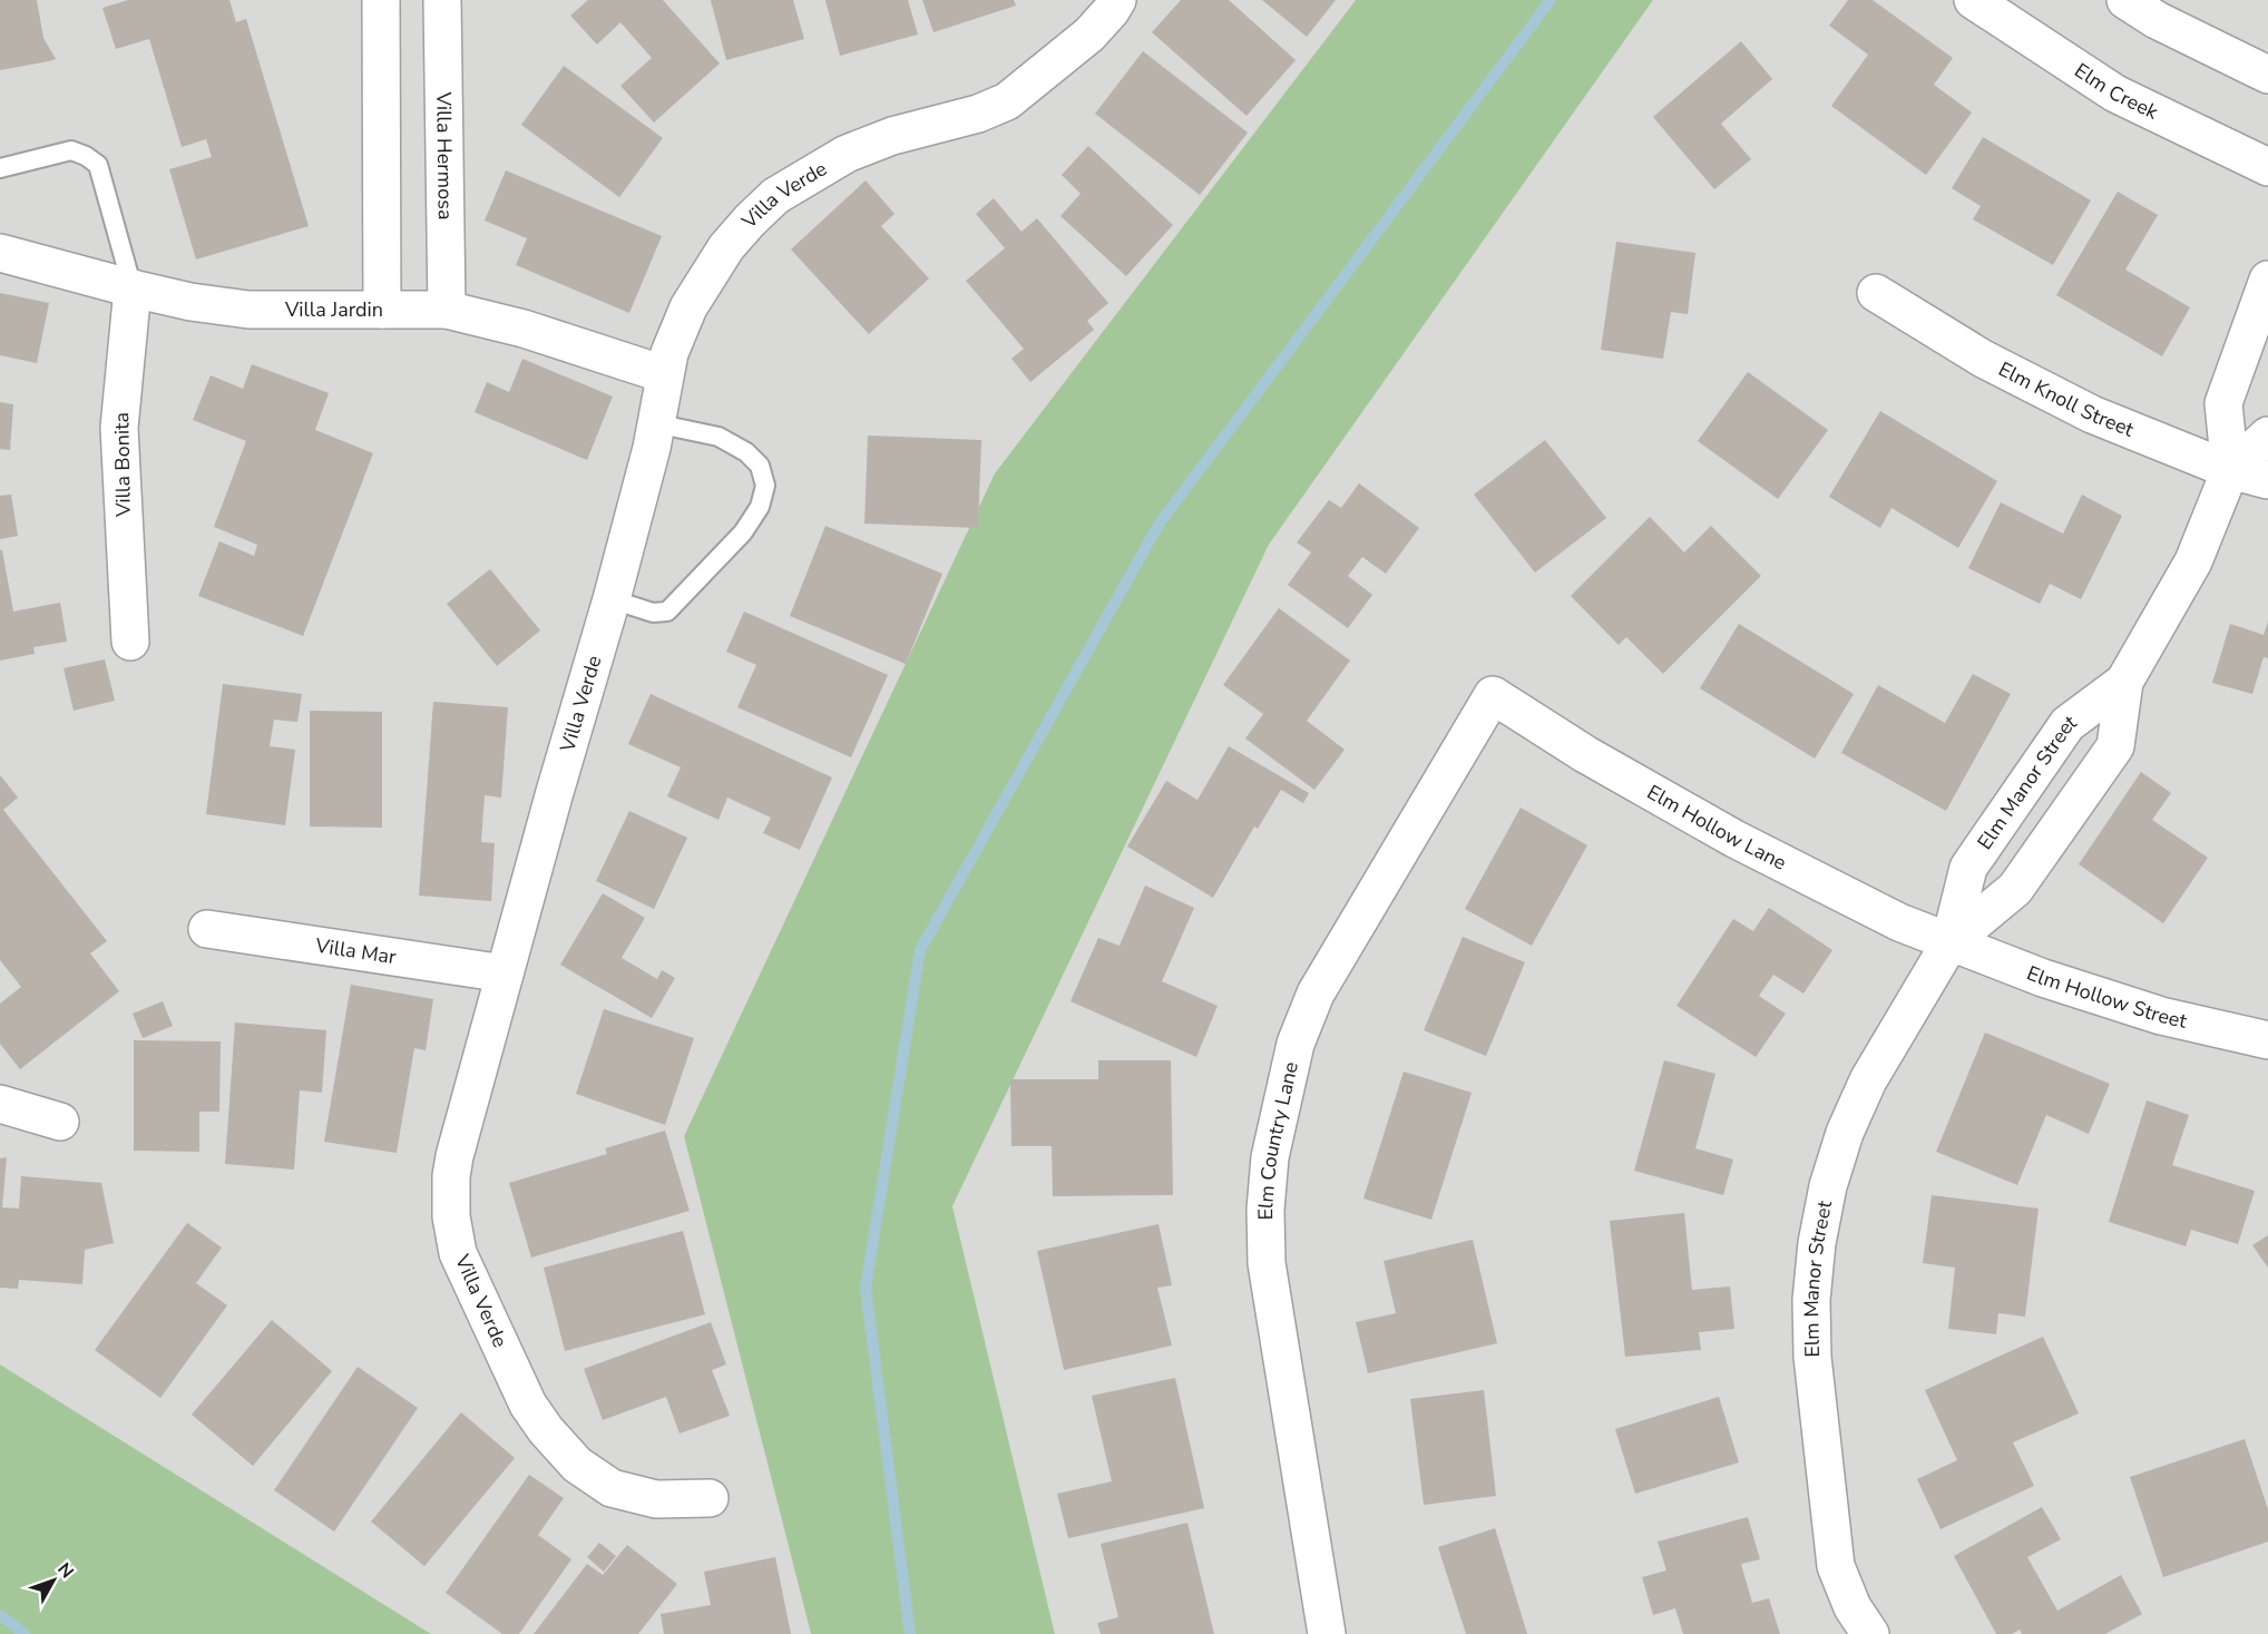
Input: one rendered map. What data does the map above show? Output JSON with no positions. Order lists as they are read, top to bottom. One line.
{"streets":{"street":["Elm Creek","Villa Hermosa","Villa Verde","Villa Jardin","Elm Knoll Street","Villa Bonita","Elm Manor Street","Elm Hollow Lane","Villa Mar","Elm Hollow Street","Elm Country Lane"]},"crossings":[["Villa Hermosa","Villa Jardin"],["Villa Verde","Villa Jardin"],["Villa Verde","Villa Mar"],["Villa Jardin","Villa Bonita"],["Elm Knoll Street","Elm Manor Street"],["Elm Manor Street","Elm Hollow Lane"],["Elm Manor Street","Elm Hollow Street"],["Elm Hollow Lane","Elm Hollow Street"],["Elm Hollow Lane","Elm Country Lane"]],"north":"top right"}
